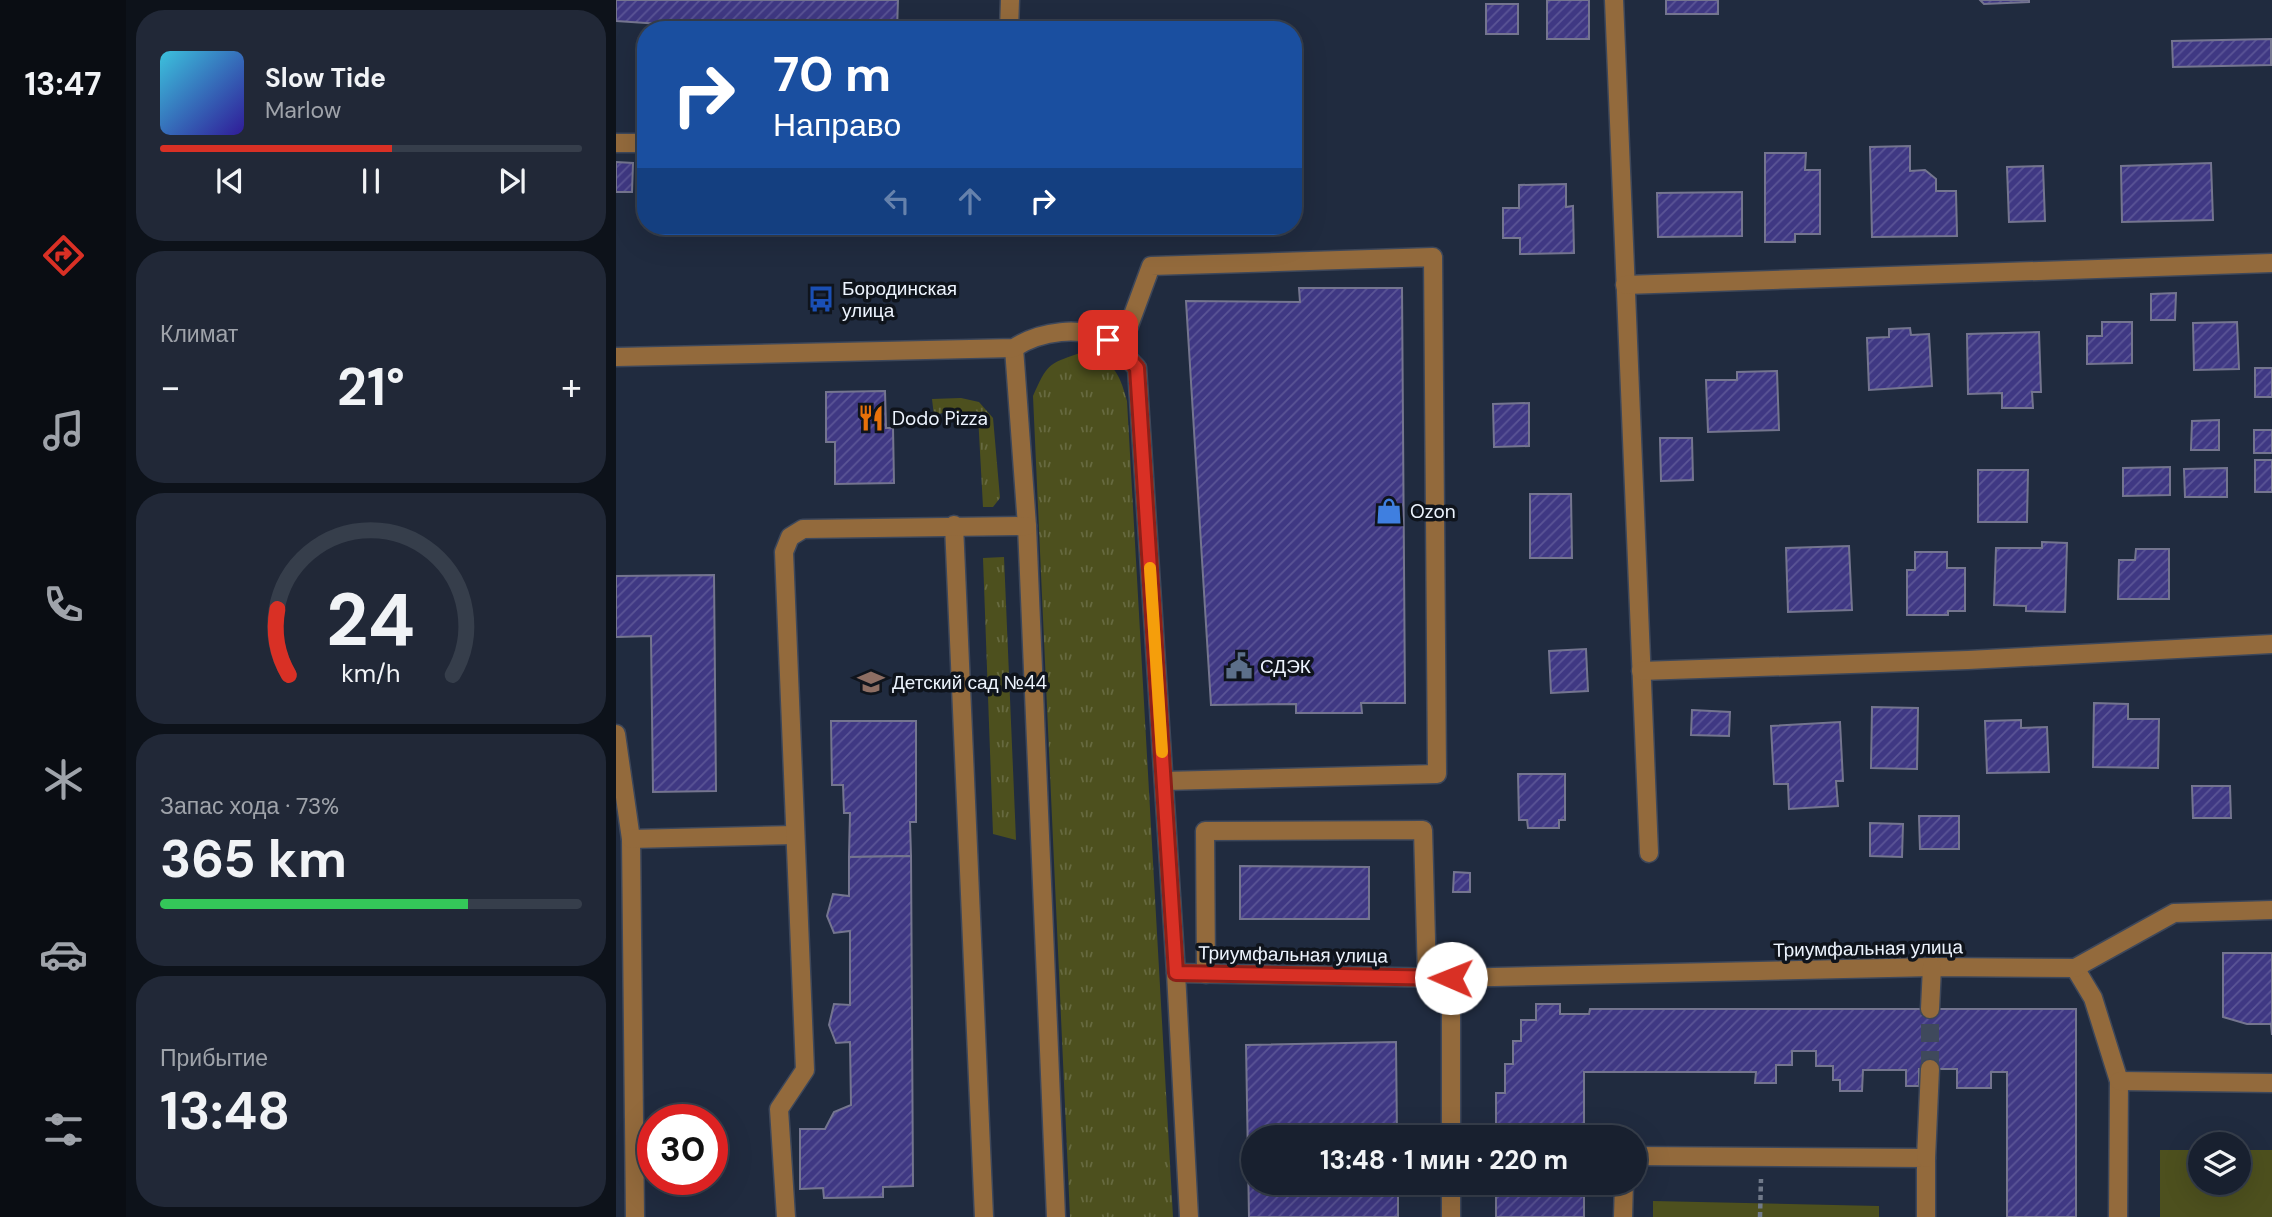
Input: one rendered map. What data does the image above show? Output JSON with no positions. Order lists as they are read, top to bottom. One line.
{"streets":{"street":["Триумфальная улица"]},"places":{"bus stop":["Бородинская улица"],"restaurant":["Dodo Pizza"],"shop":["Ozon"],"public building":["СДЭК"],"school or university":["Детский сад №44"]},"page":{"tabs":"13:47","turn":["70 m","Направо"],"song":["Slow Tide","Marlow"],"tile":["Климат",["Запас хода · 73%","365 km"],["Прибытие","13:48"]],"heat":["−","21°","+"],"limit":"30","trip":"13:48 · 1 мин · 220 m","gauge":["24","km/h"]}}
